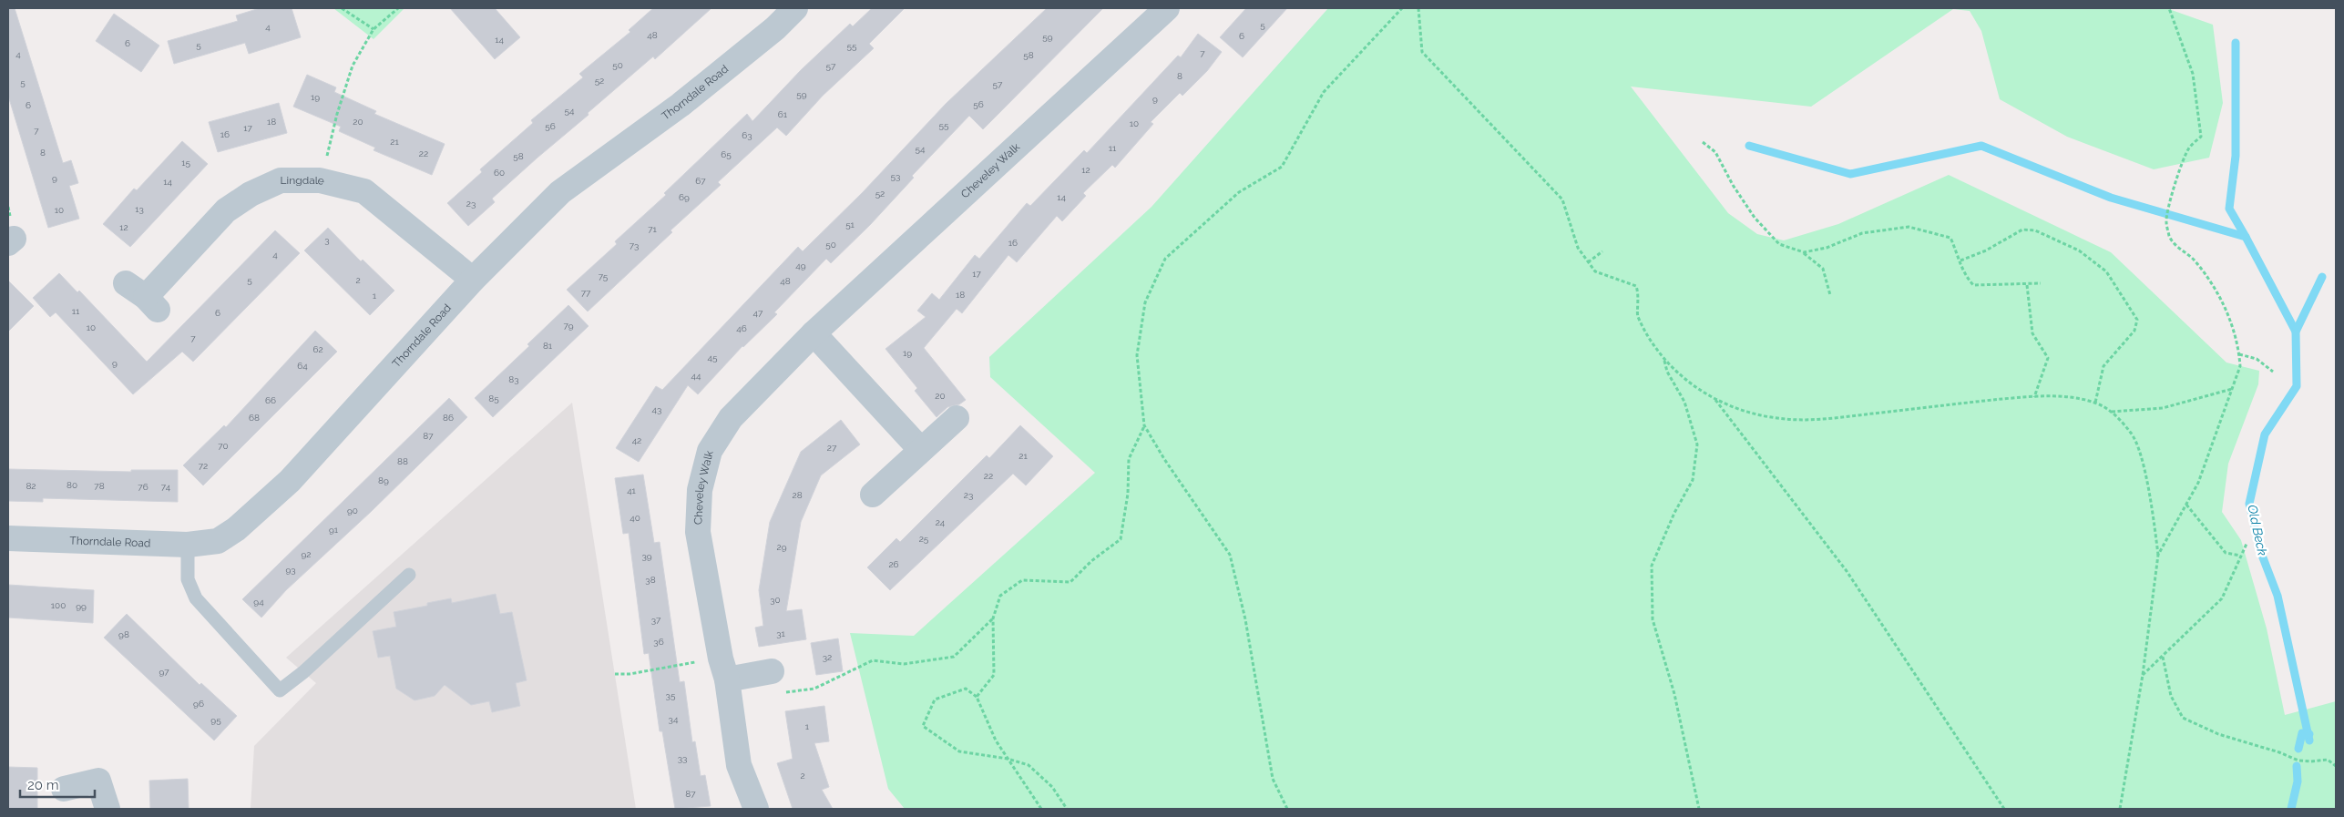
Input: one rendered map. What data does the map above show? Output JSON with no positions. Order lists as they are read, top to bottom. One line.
{"streets":{"street":["Thorndale Road","Cheveley Walk","Lingdale"]},"crossings":[["Thorndale Road","Lingdale"]],"water":["Old Beck"],"house_numbers":["5","4","48","6","59","14","6","5","55","7","4","58","50","57","8","52","5","57","59","19","9","56","6","54","61","18","20","10","55","56","17","7","16","63","21","11","54","8","22","65","58","15","12","60","53","9","67","14","52","69","14","23","13","10","51","12","71","3","16","50","73","4","49","17","75","5","2","48","77","18","1","11","6","47","79","10","46","7","81","62","19","45","9","64","44","83","20","85","66","43","68","86","87","42","70","27","21","88","72","22","89","80","82","78","76","74","41","28","23","90","40","24","91","25","29","92","39","26","93","38","30","94","100","99","37","31","98","36","32","97","35","96","34","95","1","33","2","87"],"scale_bar":"20 m"}
